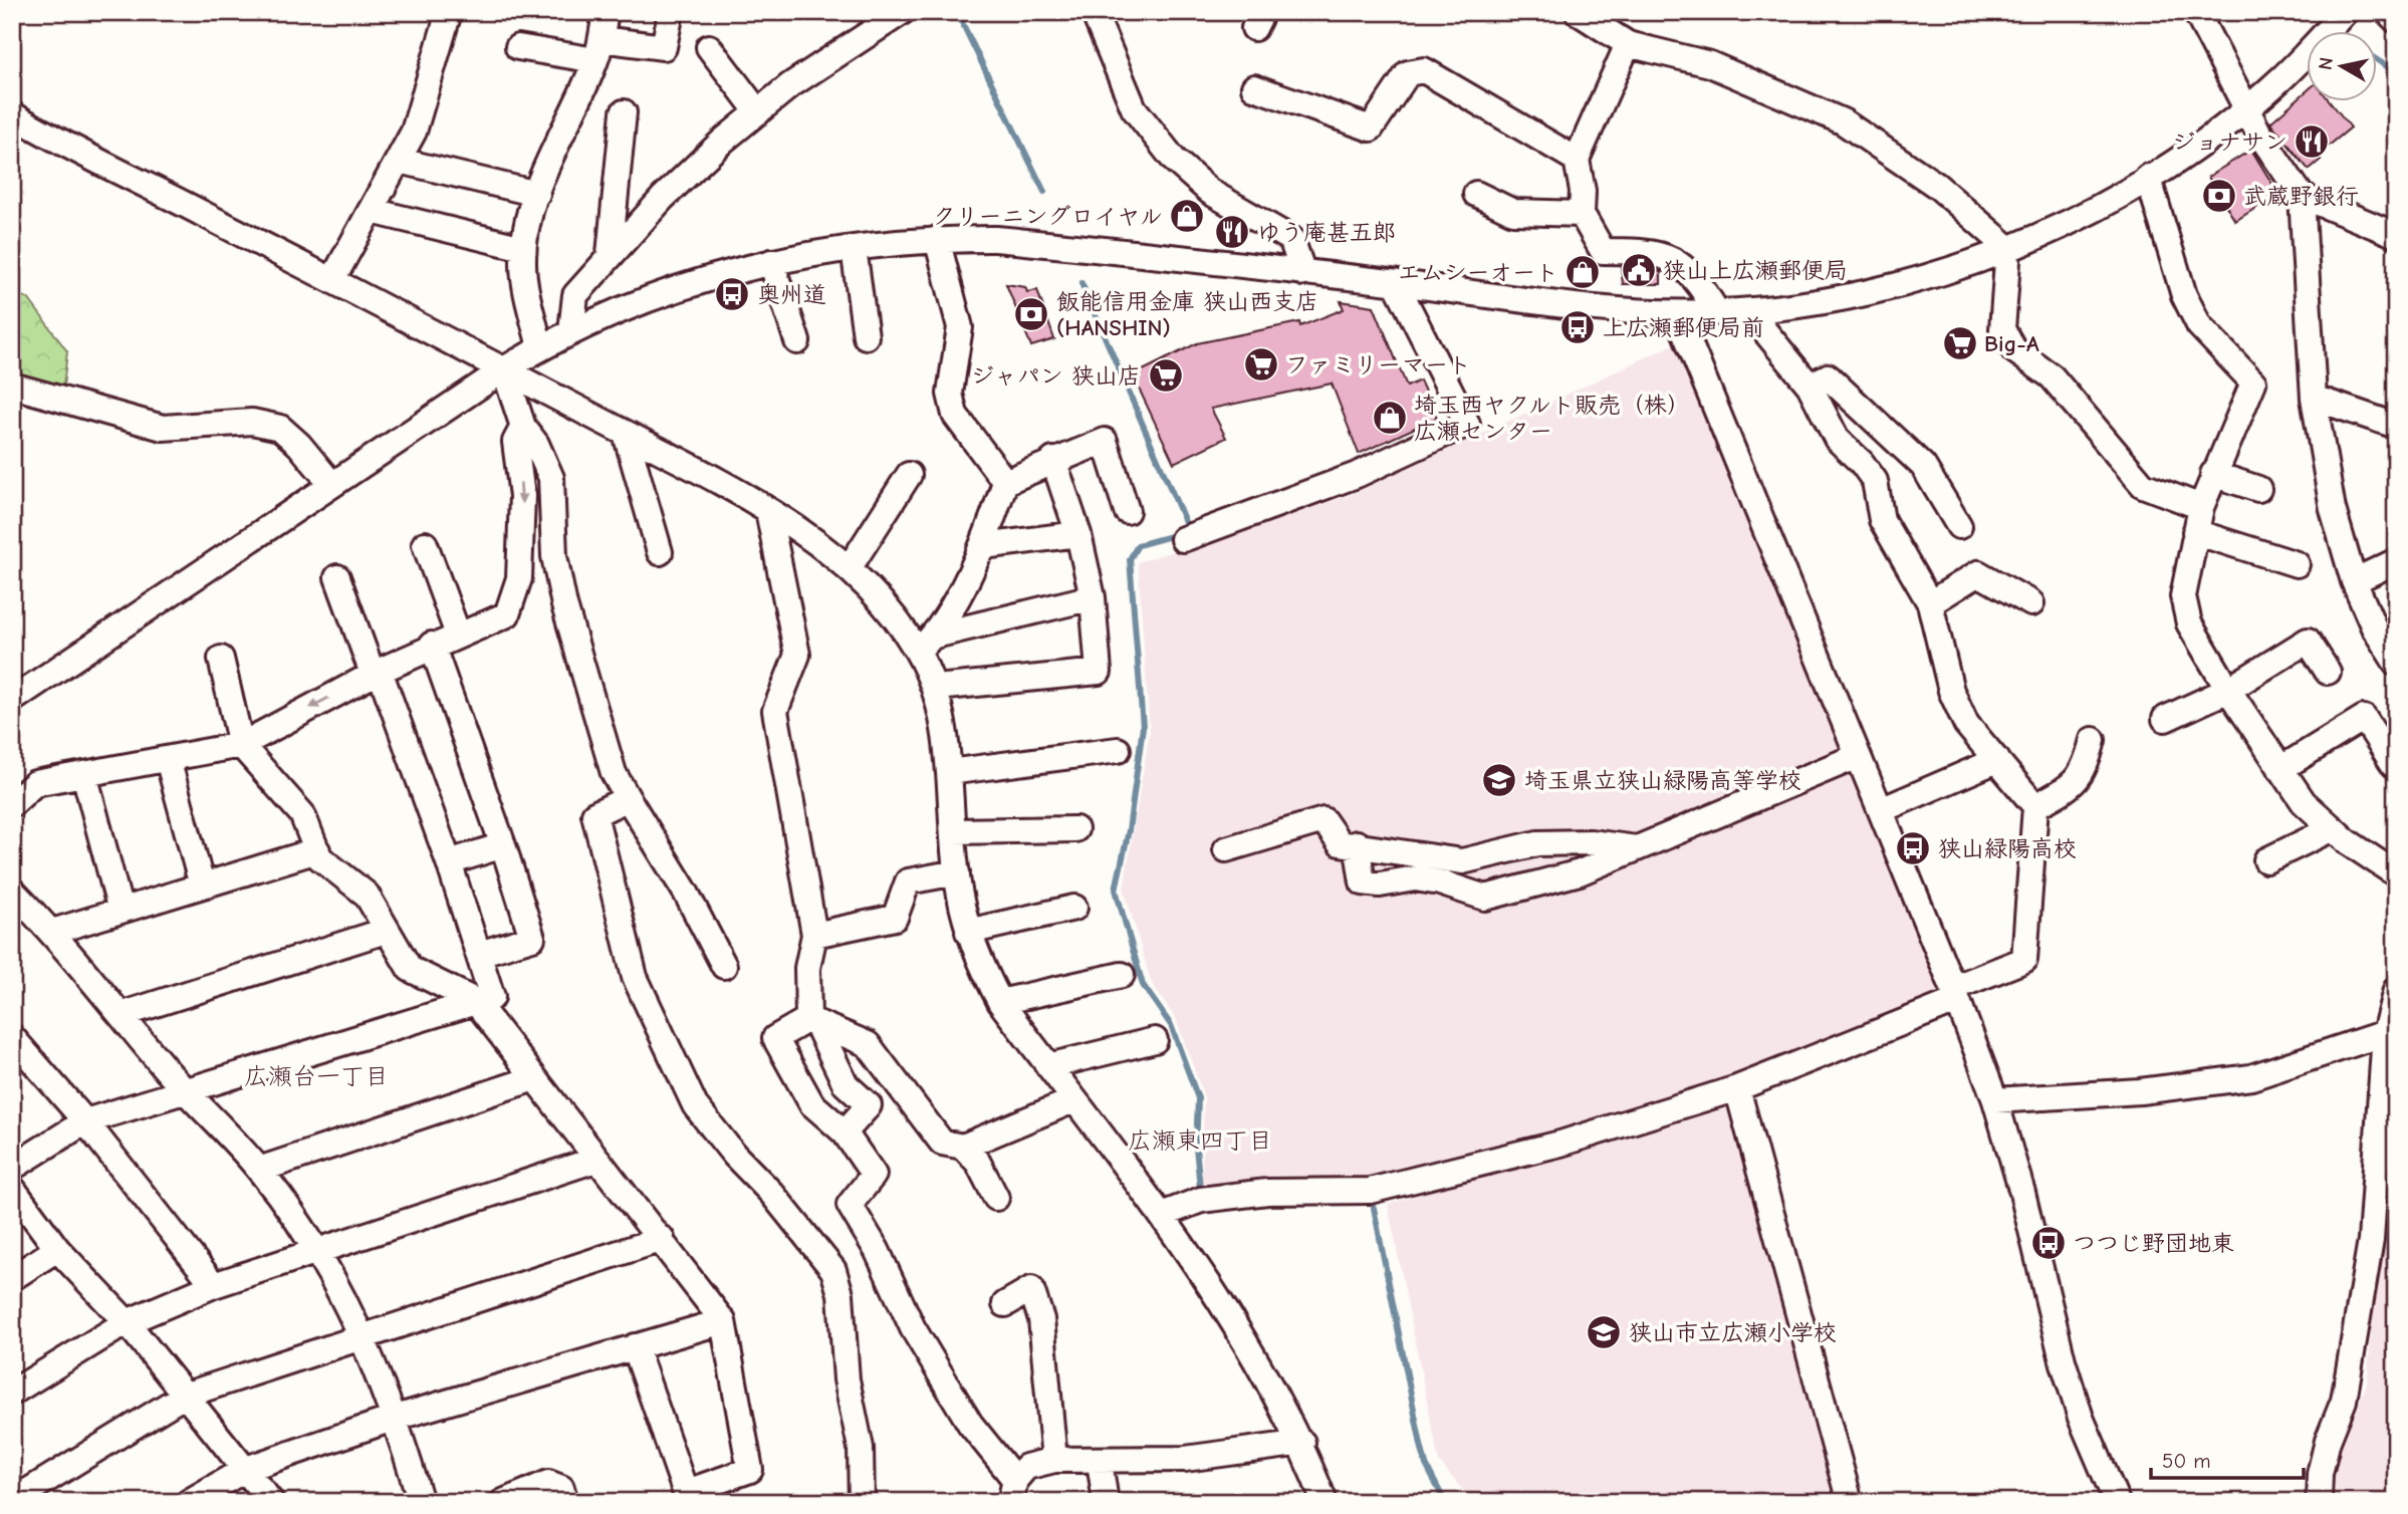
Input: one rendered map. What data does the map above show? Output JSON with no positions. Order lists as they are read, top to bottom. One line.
{"districts":["広瀬台一丁目","広瀬東四丁目"],"places":{"restaurant":["ジョナサン","ゆう庵甚五郎"],"bank":["武蔵野銀行","飯能信用金庫 狭山西支店 (HANSHIN)"],"shop":["クリーニングロイヤル","エムシーオート","埼玉西ヤクルト販売（株） 広瀬センター"],"public building":["狭山上広瀬郵便局"],"bus stop":["奥州道","上広瀬郵便局前","狭山緑陽高校","つつじ野団地東"],"supermarket":["Big-A","ファミリーマート","ジャパン 狭山店"],"school or university":["埼玉県立狭山緑陽高等学校","狭山市立広瀬小学校"]},"scale_bar":"50 m","north":"left"}
